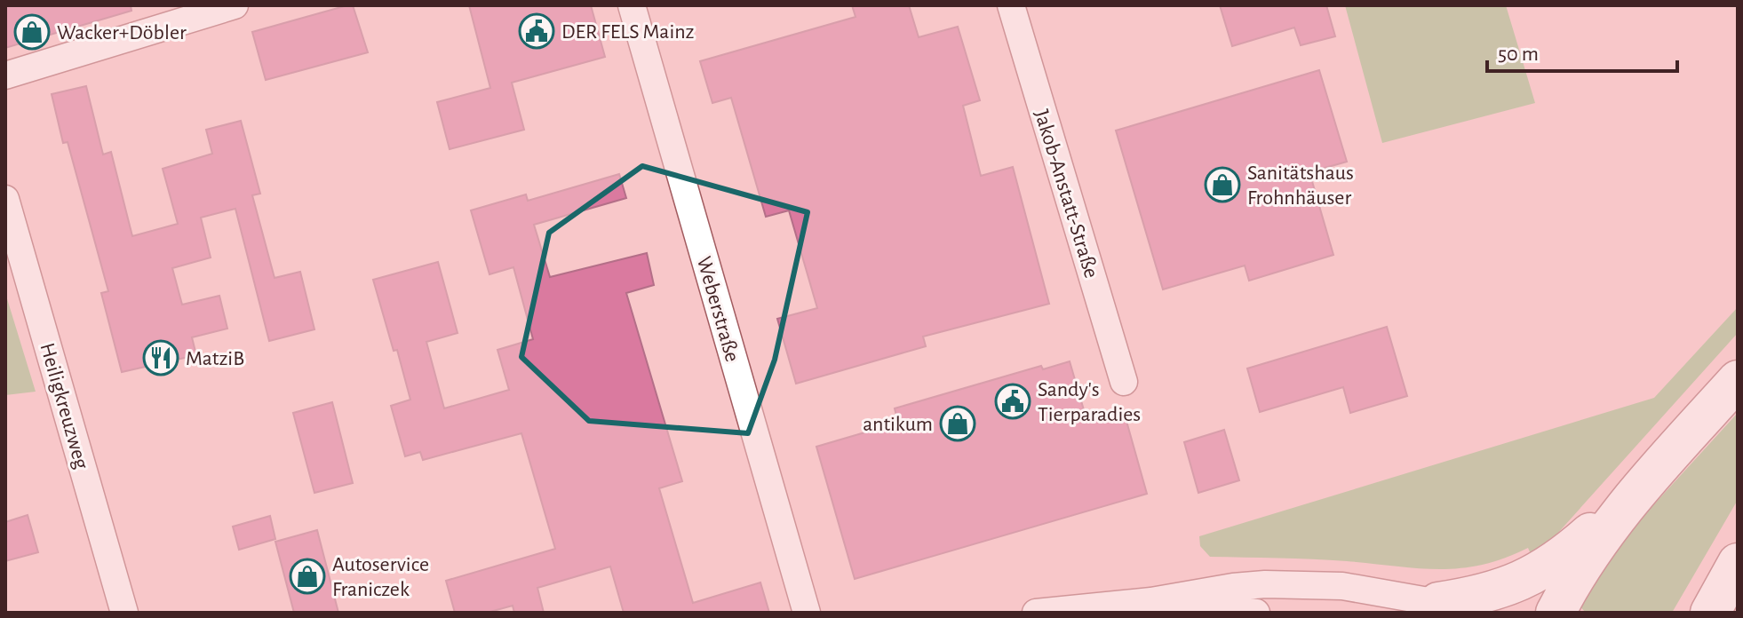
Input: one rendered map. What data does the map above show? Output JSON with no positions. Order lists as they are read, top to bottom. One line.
{"streets":{"street":["Jakob-Anstatt-Straße","Weberstraße","Heiligkreuzweg"]},"places":{"public building":["DER FELS Mainz","Sandy's Tierparadies"],"shop":["Wacker+Döbler","Sanitätshaus Frohnhäuser","antikum","Autoservice Franiczek"],"restaurant":["MatziB"]},"scale_bar":"50 m"}
